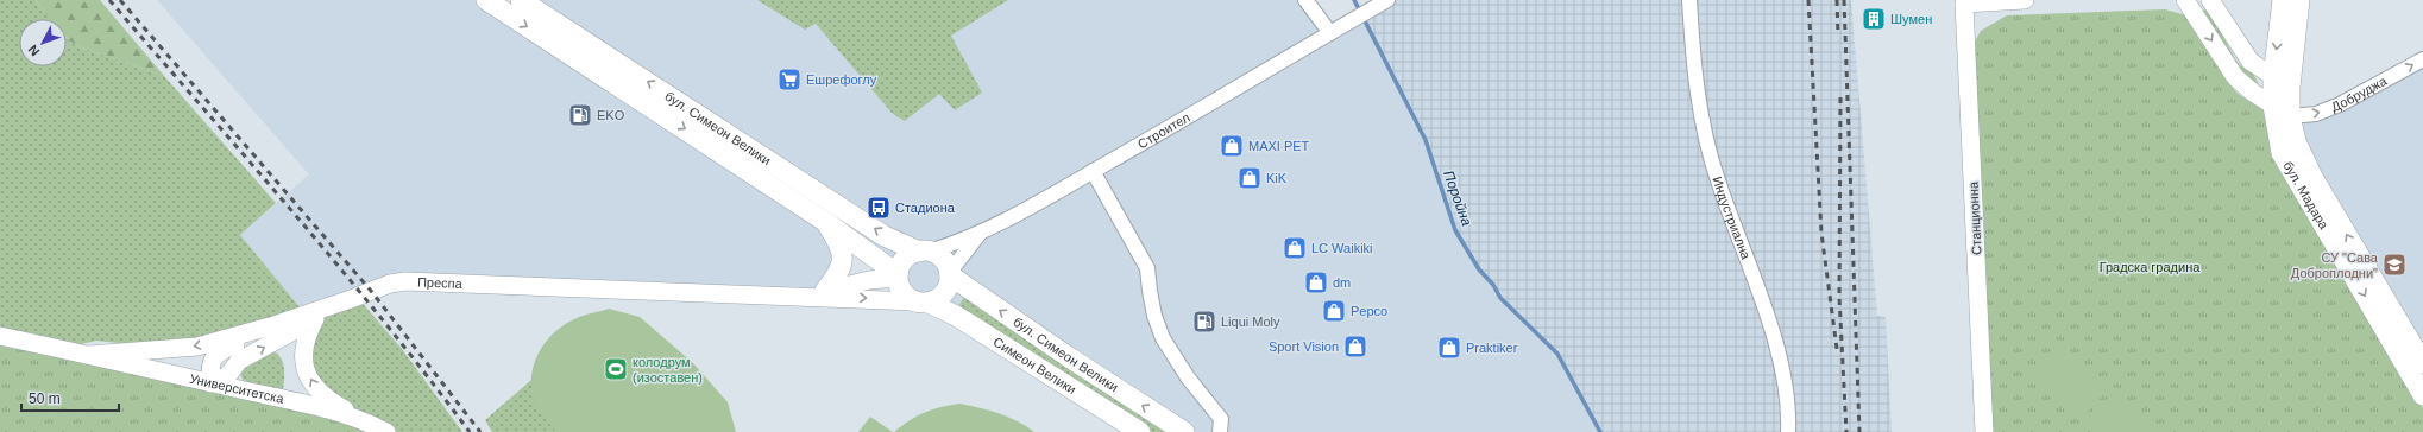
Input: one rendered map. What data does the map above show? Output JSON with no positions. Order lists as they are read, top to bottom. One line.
{"streets":{"main road":["бул. Симеон Велики","бул. Мадара","Симеон Велики"],"street":["Добруджа","Строител","Индустриална","Станционна","Преспа","Университетска"]},"crossings":[["Добруджа","бул. Мадара"],["бул. Симеон Велики","Преспа"],["бул. Симеон Велики","Симеон Велики"],["Преспа","Симеон Велики"],["Преспа","Университетска"]],"one_way":["Добруджа"],"water":["Поройна"],"parks":["Градска градина"],"places":{"building":["Шумен"],"supermarket":["Ешрефоглу"],"fuel station":["EKO","Liqui Moly"],"shop":["MAXI PET","KiK","LC Waikiki","dm","Pepco","Sport Vision","Praktiker"],"bus stop":["Стадиона"],"school or university":["СУ \"Сава Доброплодни\""],"sports":["колодрум (изоставен)"]},"scale_bar":"50 m","north":"bottom left"}
